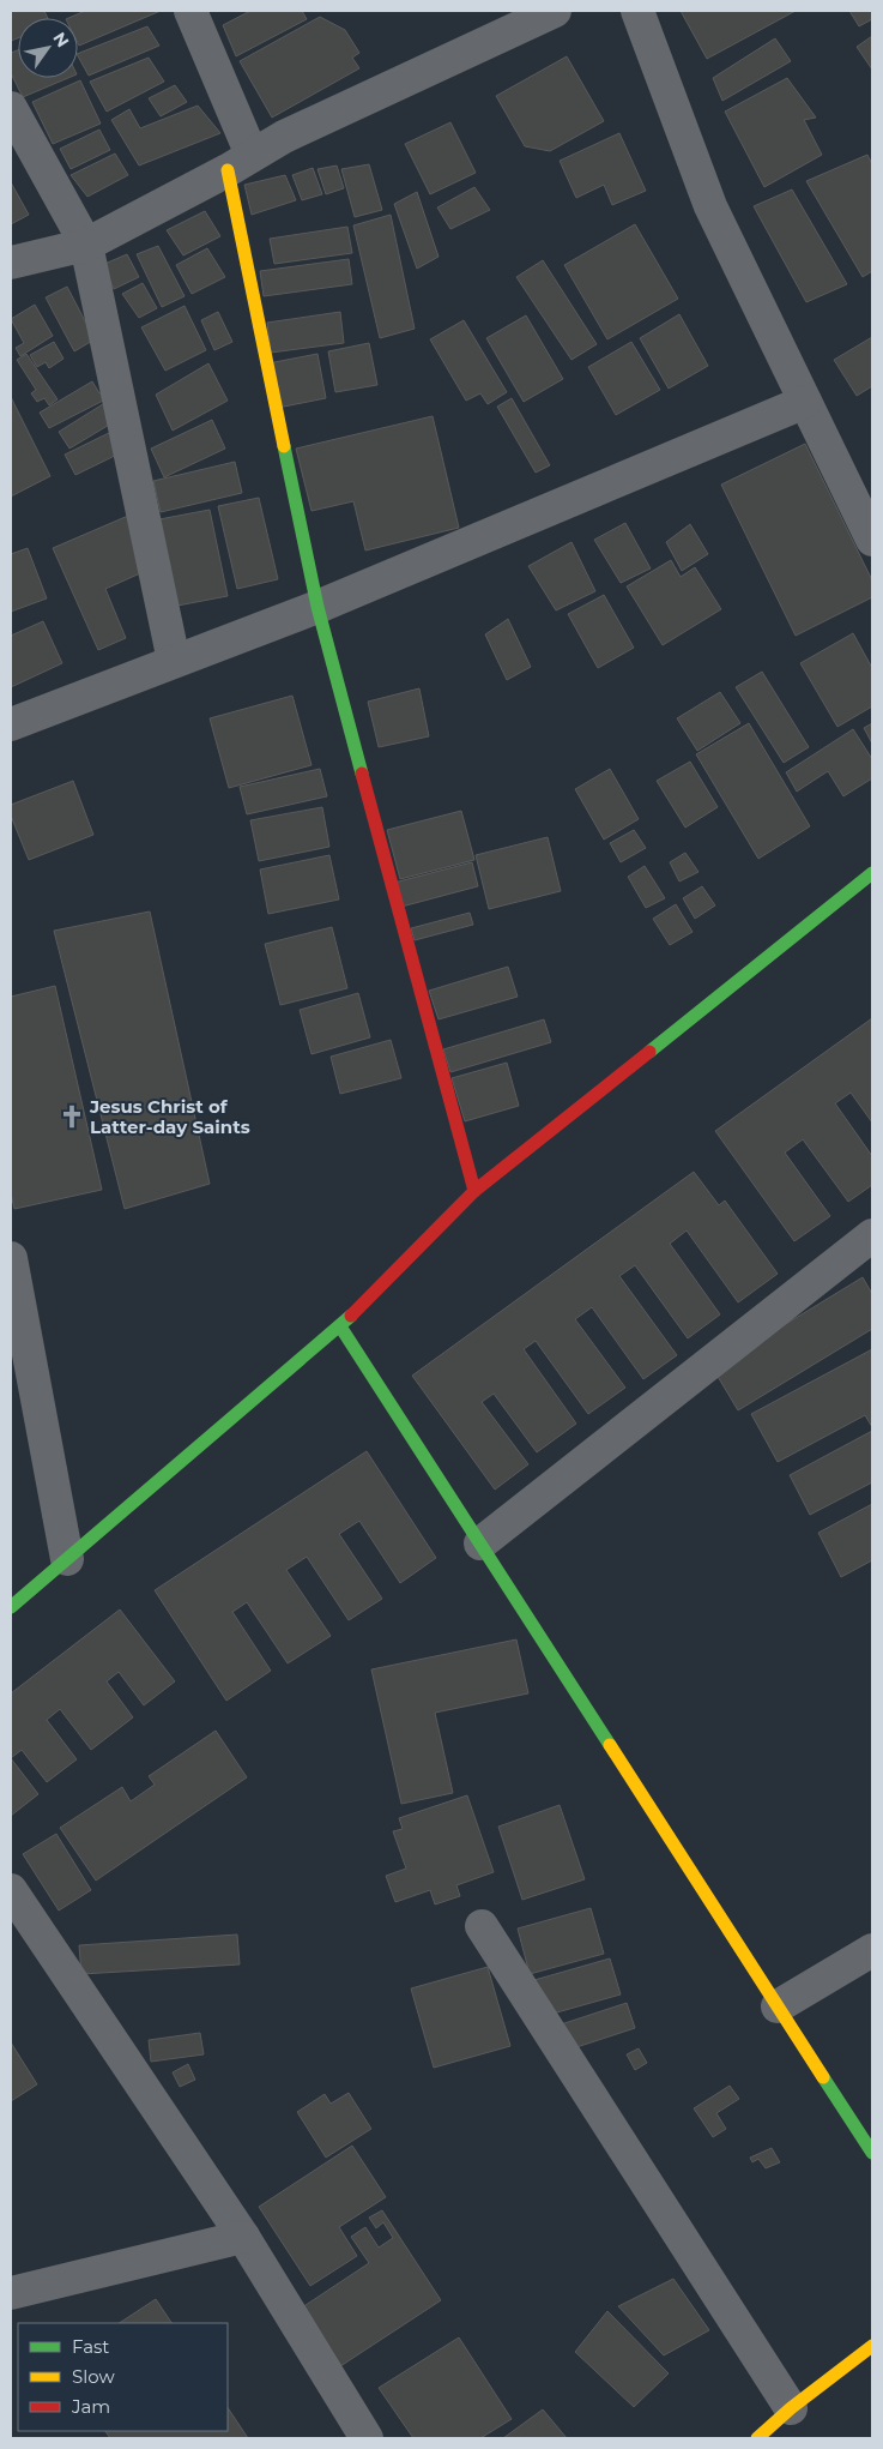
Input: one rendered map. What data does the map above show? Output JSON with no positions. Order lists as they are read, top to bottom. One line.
{"places":{"church":["Jesus Christ of Latter-day Saints"]},"legend":["Fast","Slow","Jam"],"north":"top right"}
